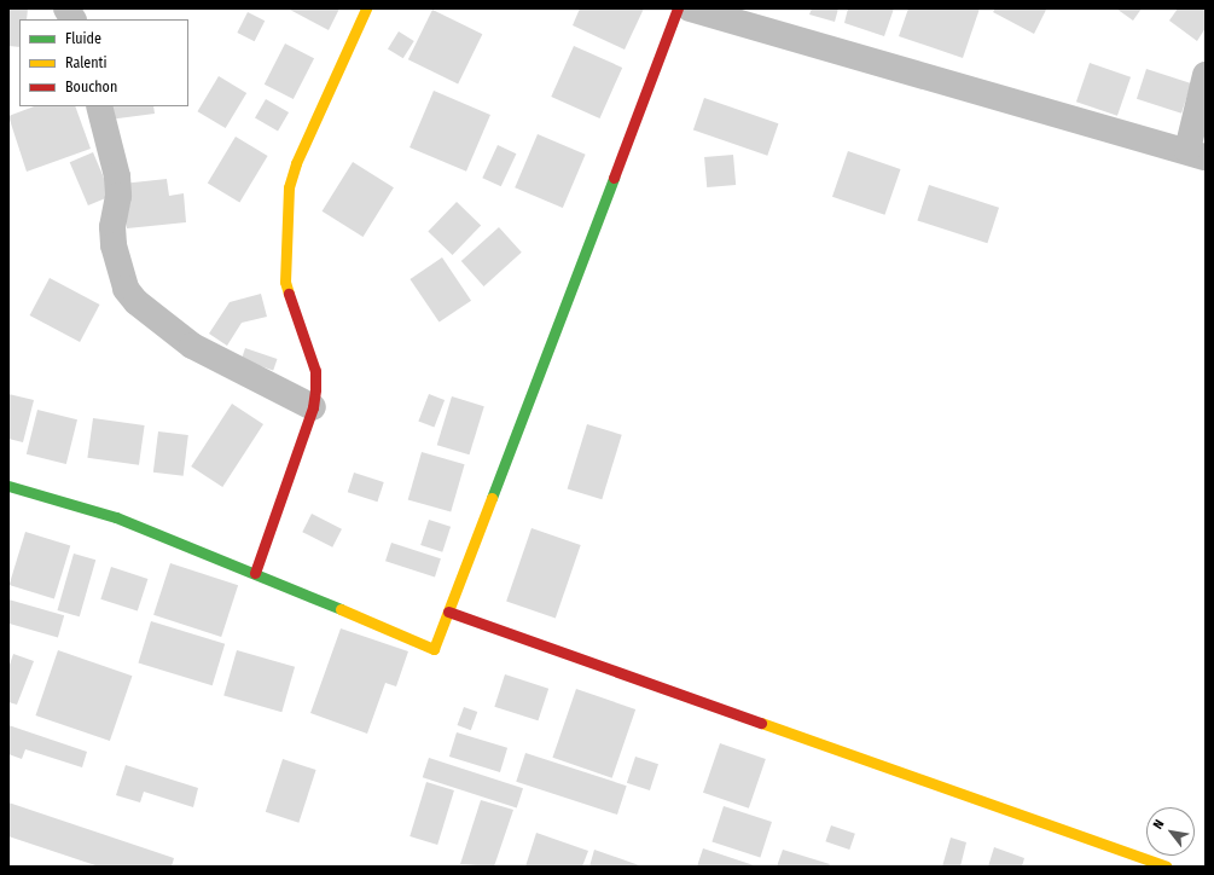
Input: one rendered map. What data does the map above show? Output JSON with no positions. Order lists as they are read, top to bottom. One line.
{"legend":["Fluide","Ralenti","Bouchon"],"north":"top left"}
